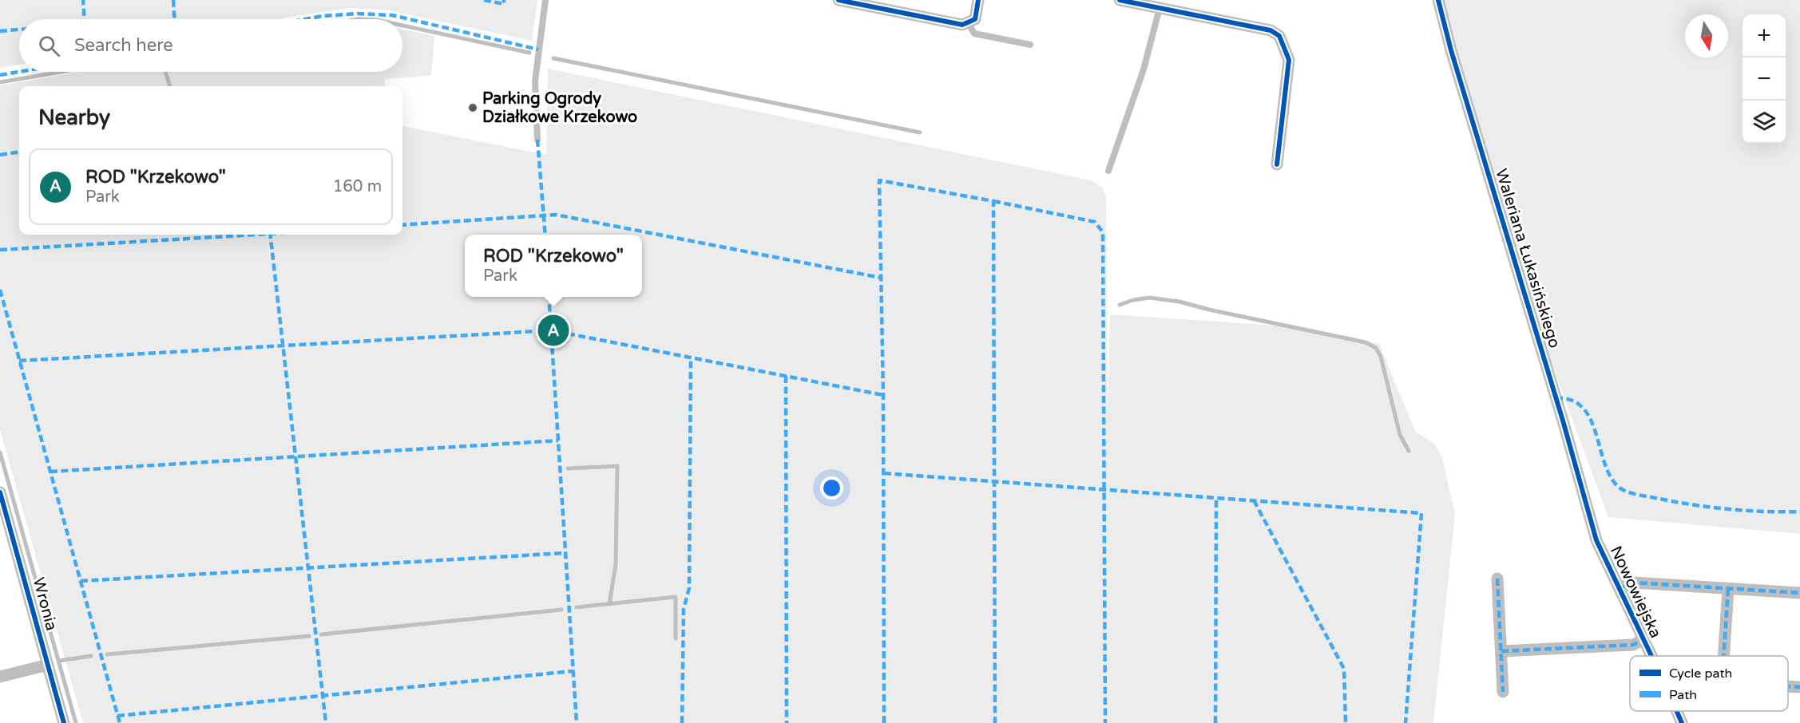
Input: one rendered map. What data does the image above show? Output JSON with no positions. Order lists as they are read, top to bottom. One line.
{"streets":{"street":["Waleriana Łukasińskiego","Nowowiejska","Wronia"]},"crossings":[["Waleriana Łukasińskiego","Nowowiejska"]],"places":["Parking Ogrody Działkowe Krzekowo"],"legend":["Cycle path","Path"],"north":"bottom","page":{"map_buttons":["+","−"],"search":"Search here","heading":"Nearby","list":[{"mark":"A","name":"ROD \"Krzekowo\"","note":"Park","value":"160 m"}],"popup":["ROD \"Krzekowo\"","Park"],"pins":"A"}}
